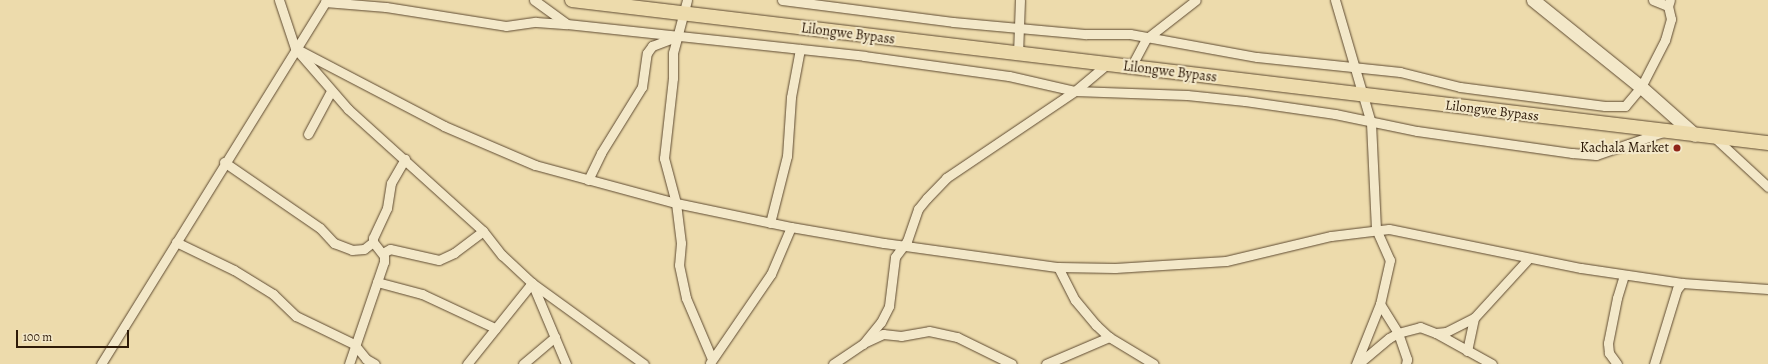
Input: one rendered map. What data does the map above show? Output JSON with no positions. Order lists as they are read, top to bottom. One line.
{"streets":{"main road":["Lilongwe Bypass"]},"places":["Kachala Market"],"scale_bar":"100 m"}
